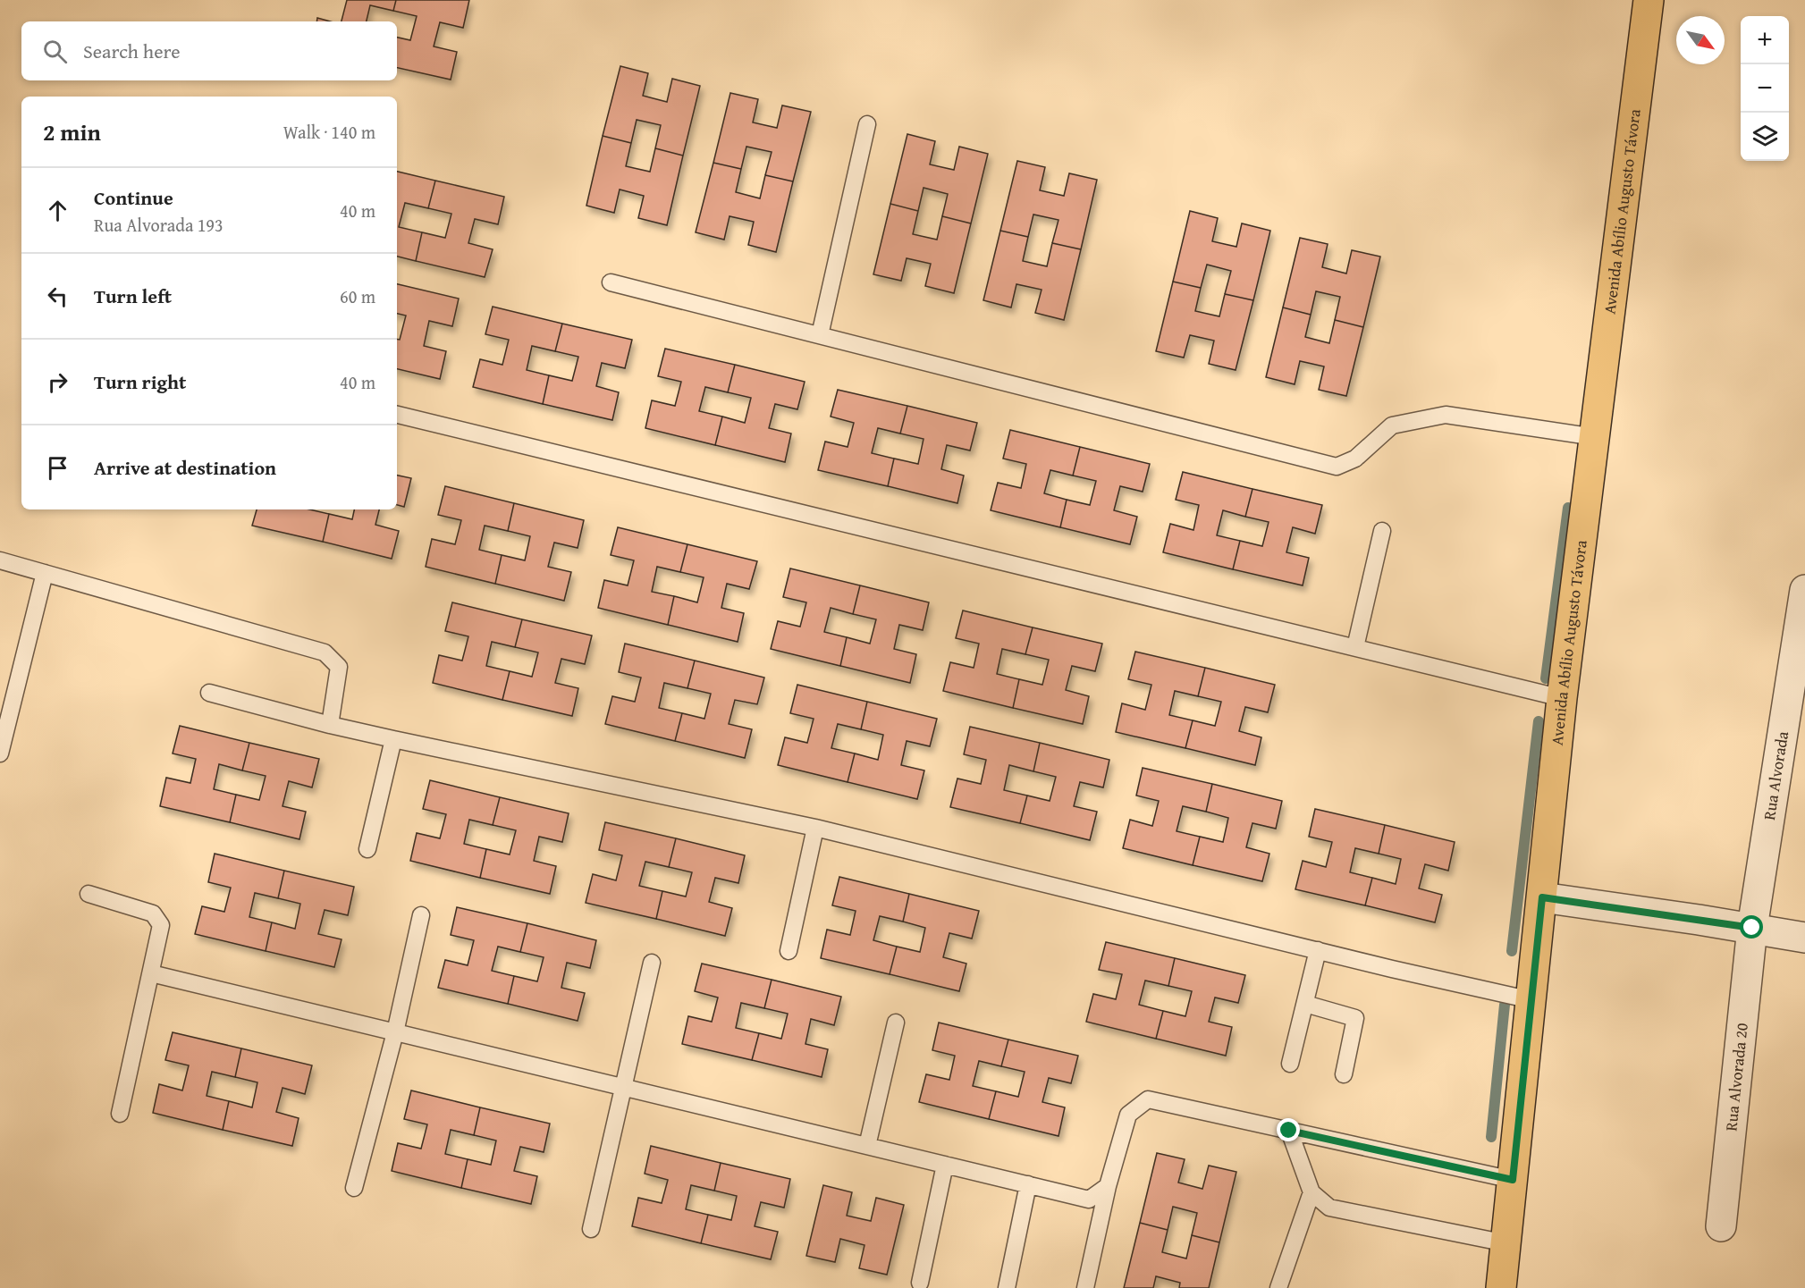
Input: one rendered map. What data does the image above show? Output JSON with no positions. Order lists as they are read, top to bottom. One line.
{"streets":{"main road":["Avenida Abílio Augusto Távora"],"street":["Rua Alvorada","Rua Alvorada 20"]},"crossings":[["Rua Alvorada","Rua Alvorada 20"]],"north":"bottom right","page":{"map_buttons":["+","−"],"search":"Search here","heading":["2 min","Walk · 140 m"],"list":[["Continue","Rua Alvorada 193","40 m"],["Turn left","60 m"],["Turn right","40 m"],"Arrive at destination"]}}
